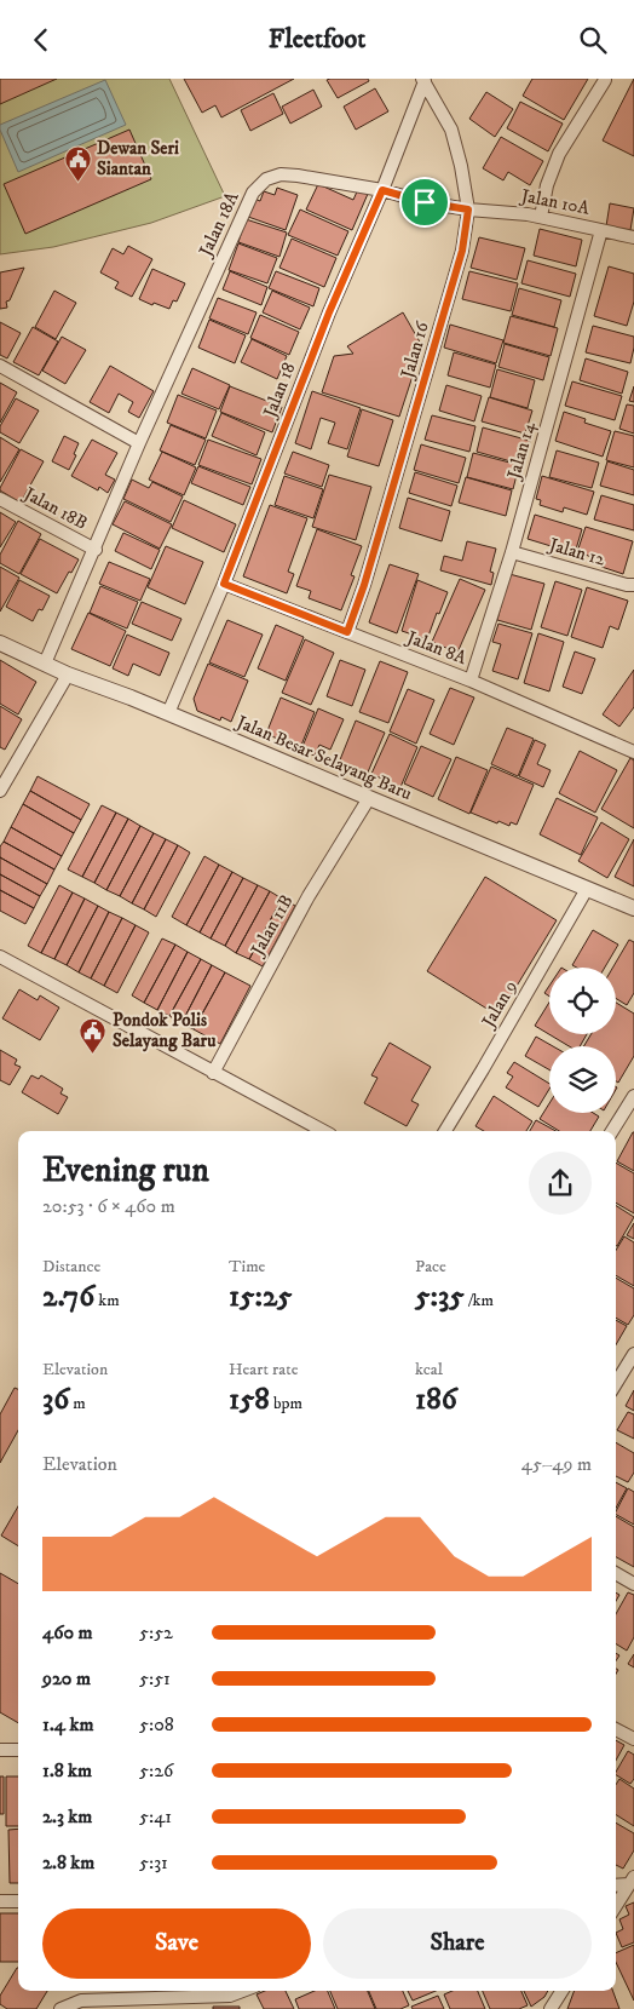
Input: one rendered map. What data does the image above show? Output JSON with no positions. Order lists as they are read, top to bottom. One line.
{"streets":{"street":["Jalan 10A","Jalan 18A","Jalan 16","Jalan 18","Jalan 14","Jalan 18B","Jalan 12","Jalan 8A","Jalan Besar Selayang Baru","Jalan 11B","Jalan 9"]},"crossings":[["Jalan 10A","Jalan 18A"],["Jalan 10A","Jalan 16"],["Jalan 10A","Jalan 14"],["Jalan 18A","Jalan 16"],["Jalan 18A","Jalan 18"],["Jalan 18A","Jalan 18B"],["Jalan 18A","Jalan Besar Selayang Baru"],["Jalan 16","Jalan 18"],["Jalan 16","Jalan 8A"],["Jalan 18","Jalan 8A"],["Jalan 18","Jalan Besar Selayang Baru"],["Jalan 14","Jalan 12"],["Jalan 14","Jalan 8A"],["Jalan Besar Selayang Baru","Jalan 11B"],["Jalan Besar Selayang Baru","Jalan 9"]],"places":{"public building":["Dewan Seri Siantan","Pondok Polis Selayang Baru"]},"page":{"header":"Fleetfoot","heading":["Evening run","20:53 · 6 × 460 m"],"stats":[["Distance","2.76 km"],["Time","15:25"],["Pace","5:35 /km"],["Elevation","36 m"],["Heart rate","158 bpm"],["kcal","186"]],"chart":["Elevation","45–49 m"],"list":[{"name":"460 m","note":"5:52"},{"name":"920 m","note":"5:51"},{"name":"1.4 km","note":"5:08"},{"name":"1.8 km","note":"5:26"},{"name":"2.3 km","note":"5:41"},{"name":"2.8 km","note":"5:31"}],"buttons":["Save","Share"]}}
